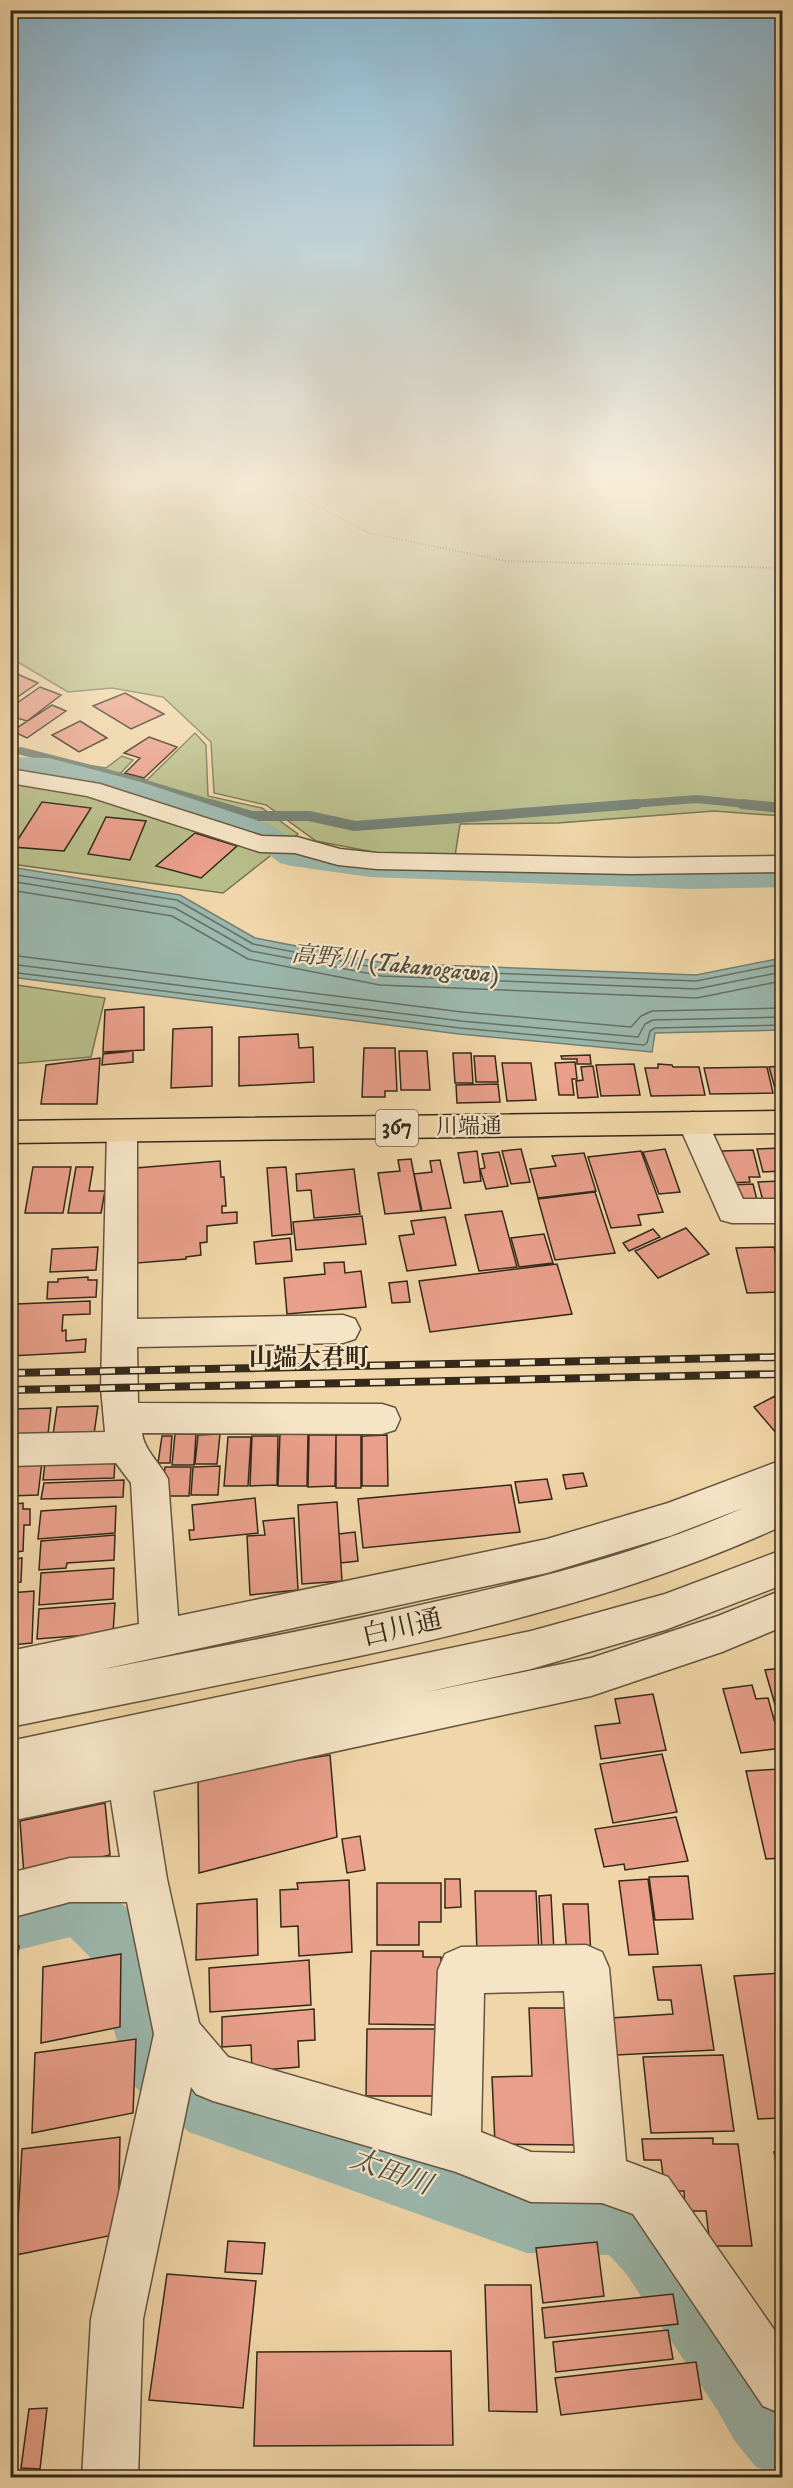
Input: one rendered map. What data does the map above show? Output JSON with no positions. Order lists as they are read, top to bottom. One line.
{"streets":{"highway":["川端通","367"],"street":["白川通"]},"districts":["山端大君町"],"water":["高野川 (Takanogawa)","太田川"]}
